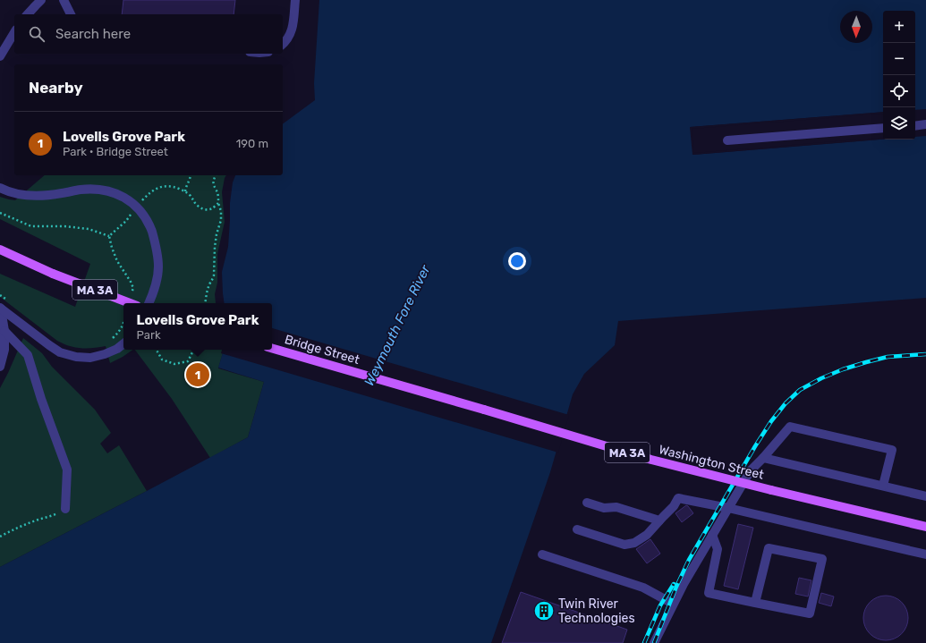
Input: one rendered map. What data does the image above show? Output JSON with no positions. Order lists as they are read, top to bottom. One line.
{"streets":{"main road":["MA 3A","Bridge Street","Washington Street"]},"crossings":[["Bridge Street","Washington Street"]],"water":["Weymouth Fore River"],"places":{"building":["Twin River Technologies"]},"north":"bottom","page":{"map_buttons":["+","−"],"search":"Search here","heading":"Nearby","list":[{"mark":"1","name":"Lovells Grove Park","note":"Park · Bridge Street","value":"190 m"}],"popup":["Lovells Grove Park","Park"],"pins":"1"}}
